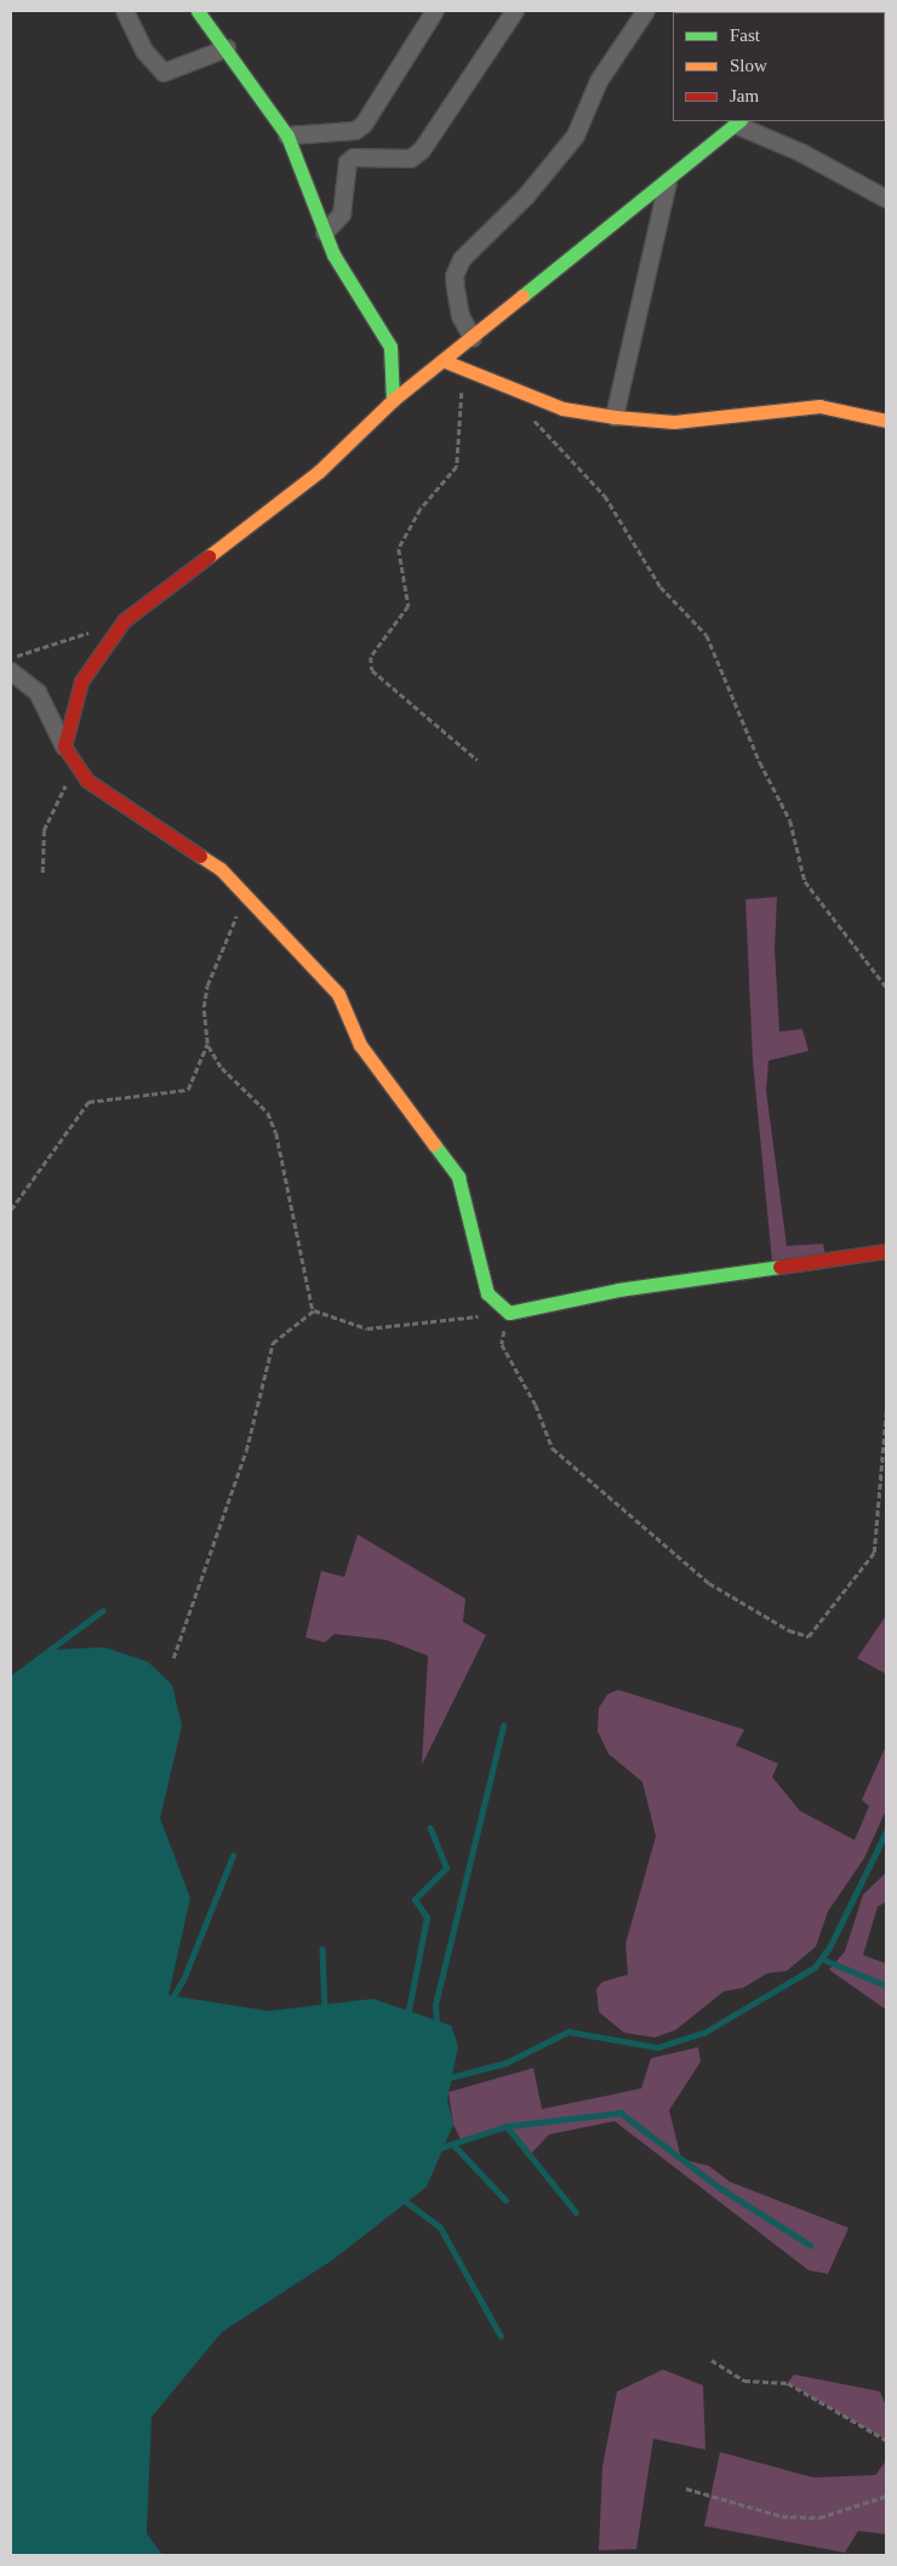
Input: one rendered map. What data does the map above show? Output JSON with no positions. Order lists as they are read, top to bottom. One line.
{"legend":["Fast","Slow","Jam"]}
